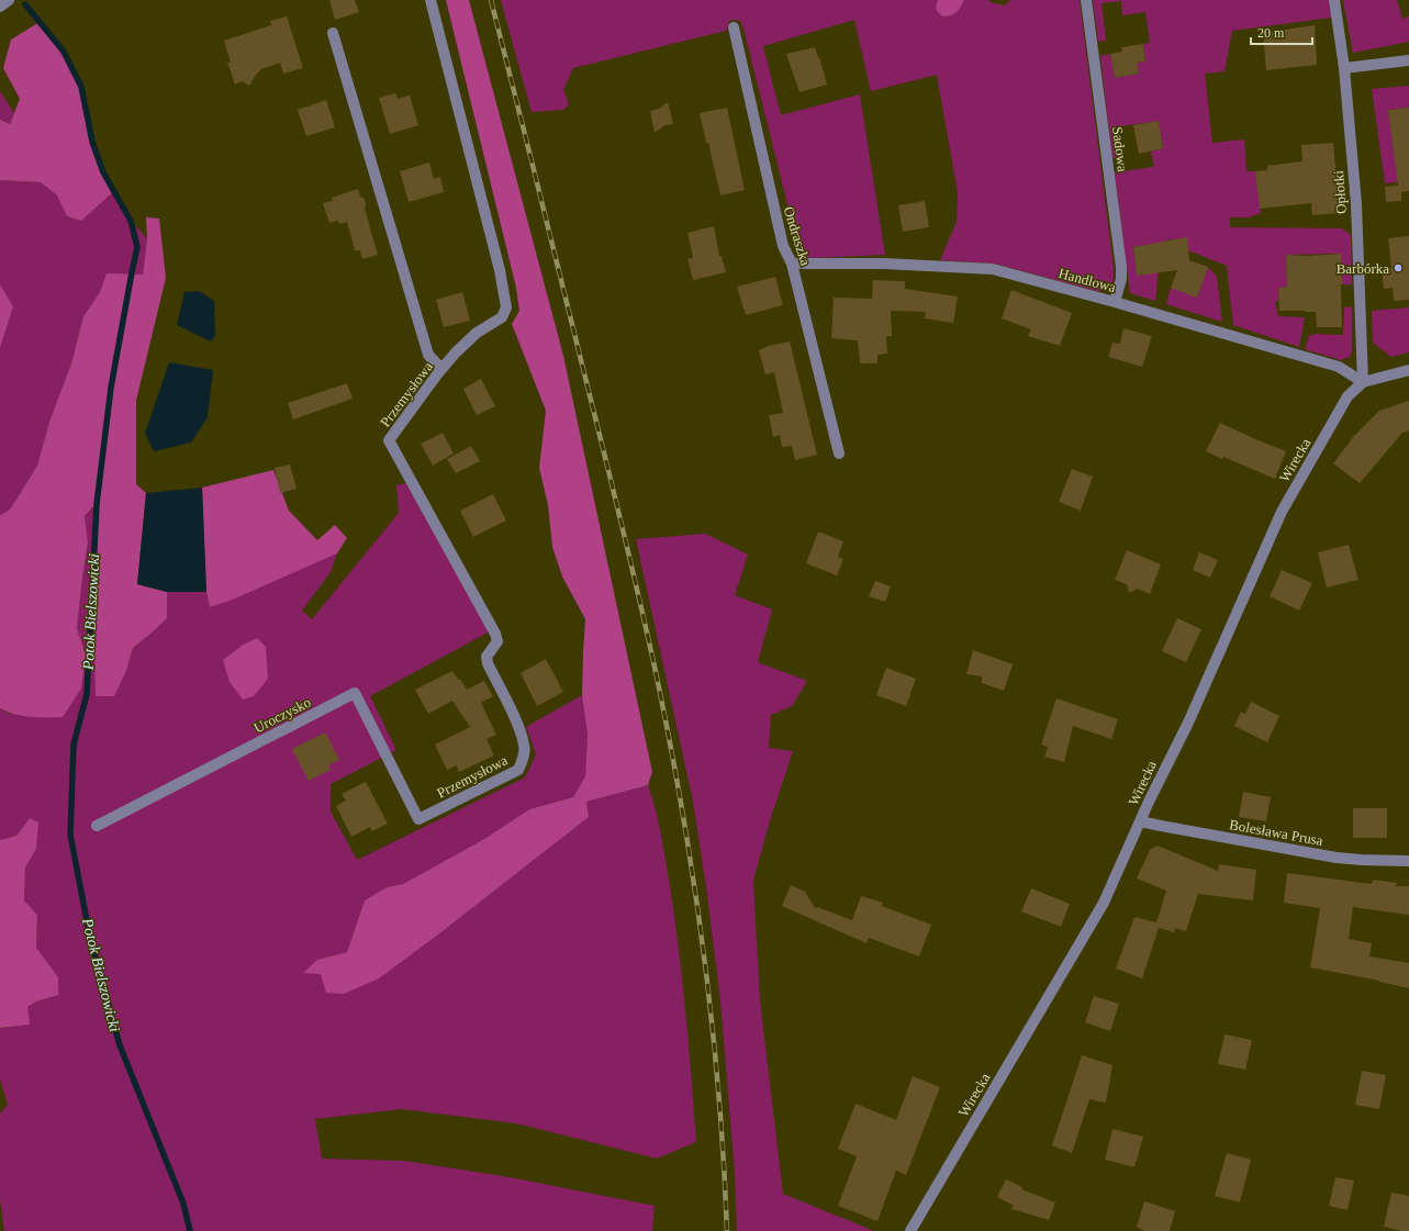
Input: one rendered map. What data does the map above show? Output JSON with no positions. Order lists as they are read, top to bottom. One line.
{"streets":{"street":["Sadowa","Opłotki","Ondraszka","Handlowa","Przemysłowa","Wirecka","Uroczysko","Bolesława Prusa"]},"crossings":[["Sadowa","Handlowa"],["Opłotki","Handlowa"],["Opłotki","Wirecka"],["Ondraszka","Handlowa"],["Handlowa","Wirecka"],["Przemysłowa","Uroczysko"],["Wirecka","Bolesława Prusa"]],"water":["Potok Bielszowicki"],"places":["Barbórka"],"scale_bar":"20 m"}
